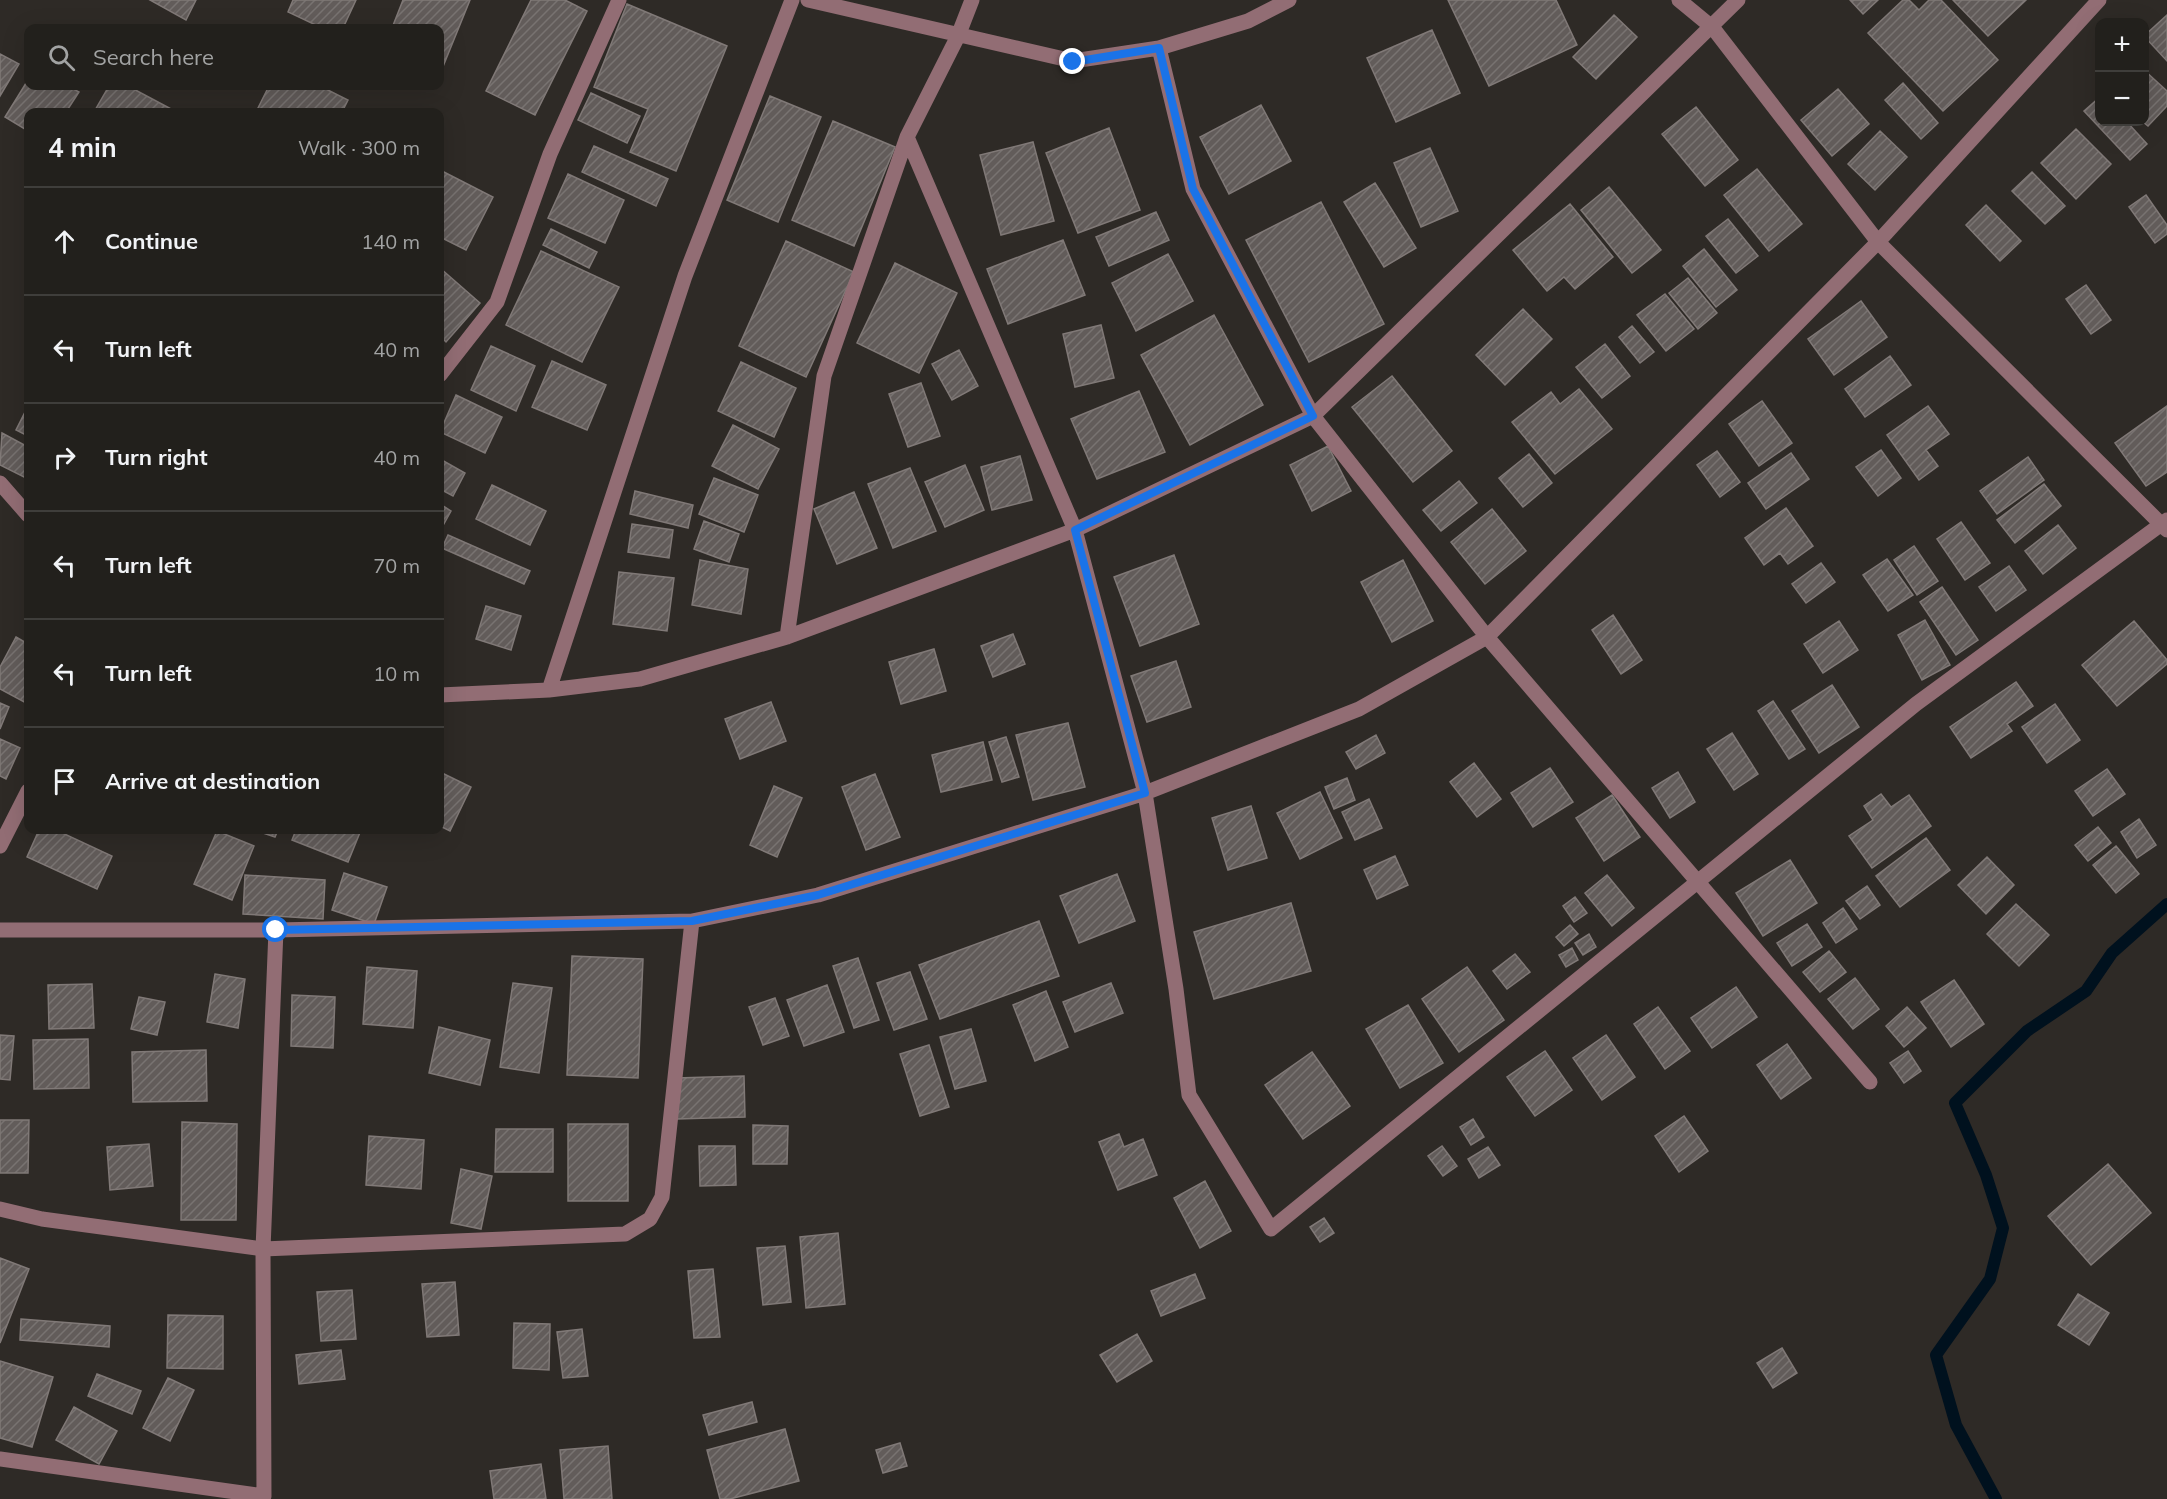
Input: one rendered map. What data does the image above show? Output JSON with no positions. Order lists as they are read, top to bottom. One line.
{"page":{"map_buttons":["+","−"],"search":"Search here","heading":["4 min","Walk · 300 m"],"list":[["Continue","140 m"],["Turn left","40 m"],["Turn right","40 m"],["Turn left","70 m"],["Turn left","10 m"],"Arrive at destination"]}}
